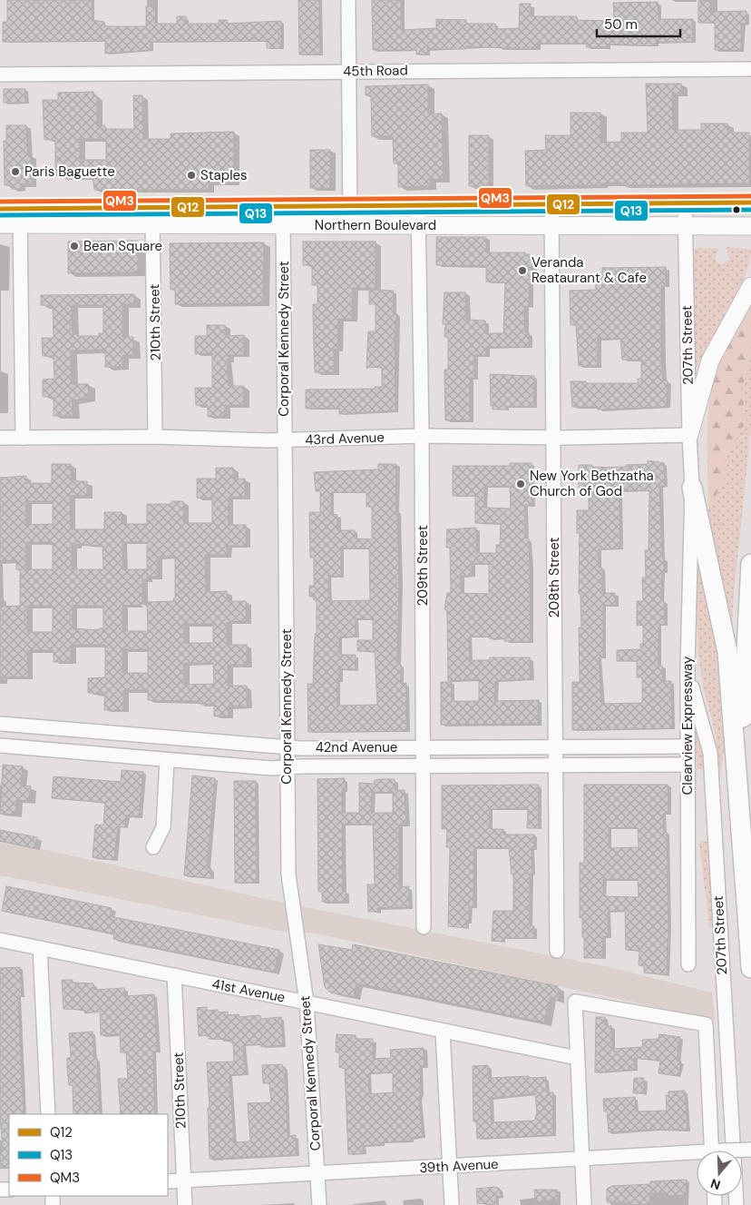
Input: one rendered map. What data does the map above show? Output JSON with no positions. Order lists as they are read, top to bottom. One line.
{"streets":{"main road":["Northern Boulevard"],"street":["45th Road","210th Street","Corporal Kennedy Street","207th Street","43rd Avenue","209th Street","208th Street","Clearview Expressway","42nd Avenue","41st Avenue","39th Avenue"]},"crossings":[["Northern Boulevard","210th Street"],["Northern Boulevard","Corporal Kennedy Street"],["Northern Boulevard","207th Street"],["Northern Boulevard","209th Street"],["Northern Boulevard","208th Street"],["210th Street","43rd Avenue"],["210th Street","41st Avenue"],["210th Street","39th Avenue"],["Corporal Kennedy Street","43rd Avenue"],["Corporal Kennedy Street","42nd Avenue"],["Corporal Kennedy Street","41st Avenue"],["Corporal Kennedy Street","39th Avenue"],["207th Street","43rd Avenue"],["207th Street","Clearview Expressway"],["43rd Avenue","209th Street"],["43rd Avenue","208th Street"],["209th Street","42nd Avenue"],["208th Street","42nd Avenue"],["Clearview Expressway","42nd Avenue"]],"places":["Paris Baguette","Staples","Bean Square","Veranda Reataurant & Cafe","New York Bethzatha Church of God"],"lines":["transit line QM3","transit line Q12","transit line Q13"],"legend":["Q12","Q13","QM3"],"scale_bar":"50 m","north":"bottom"}
